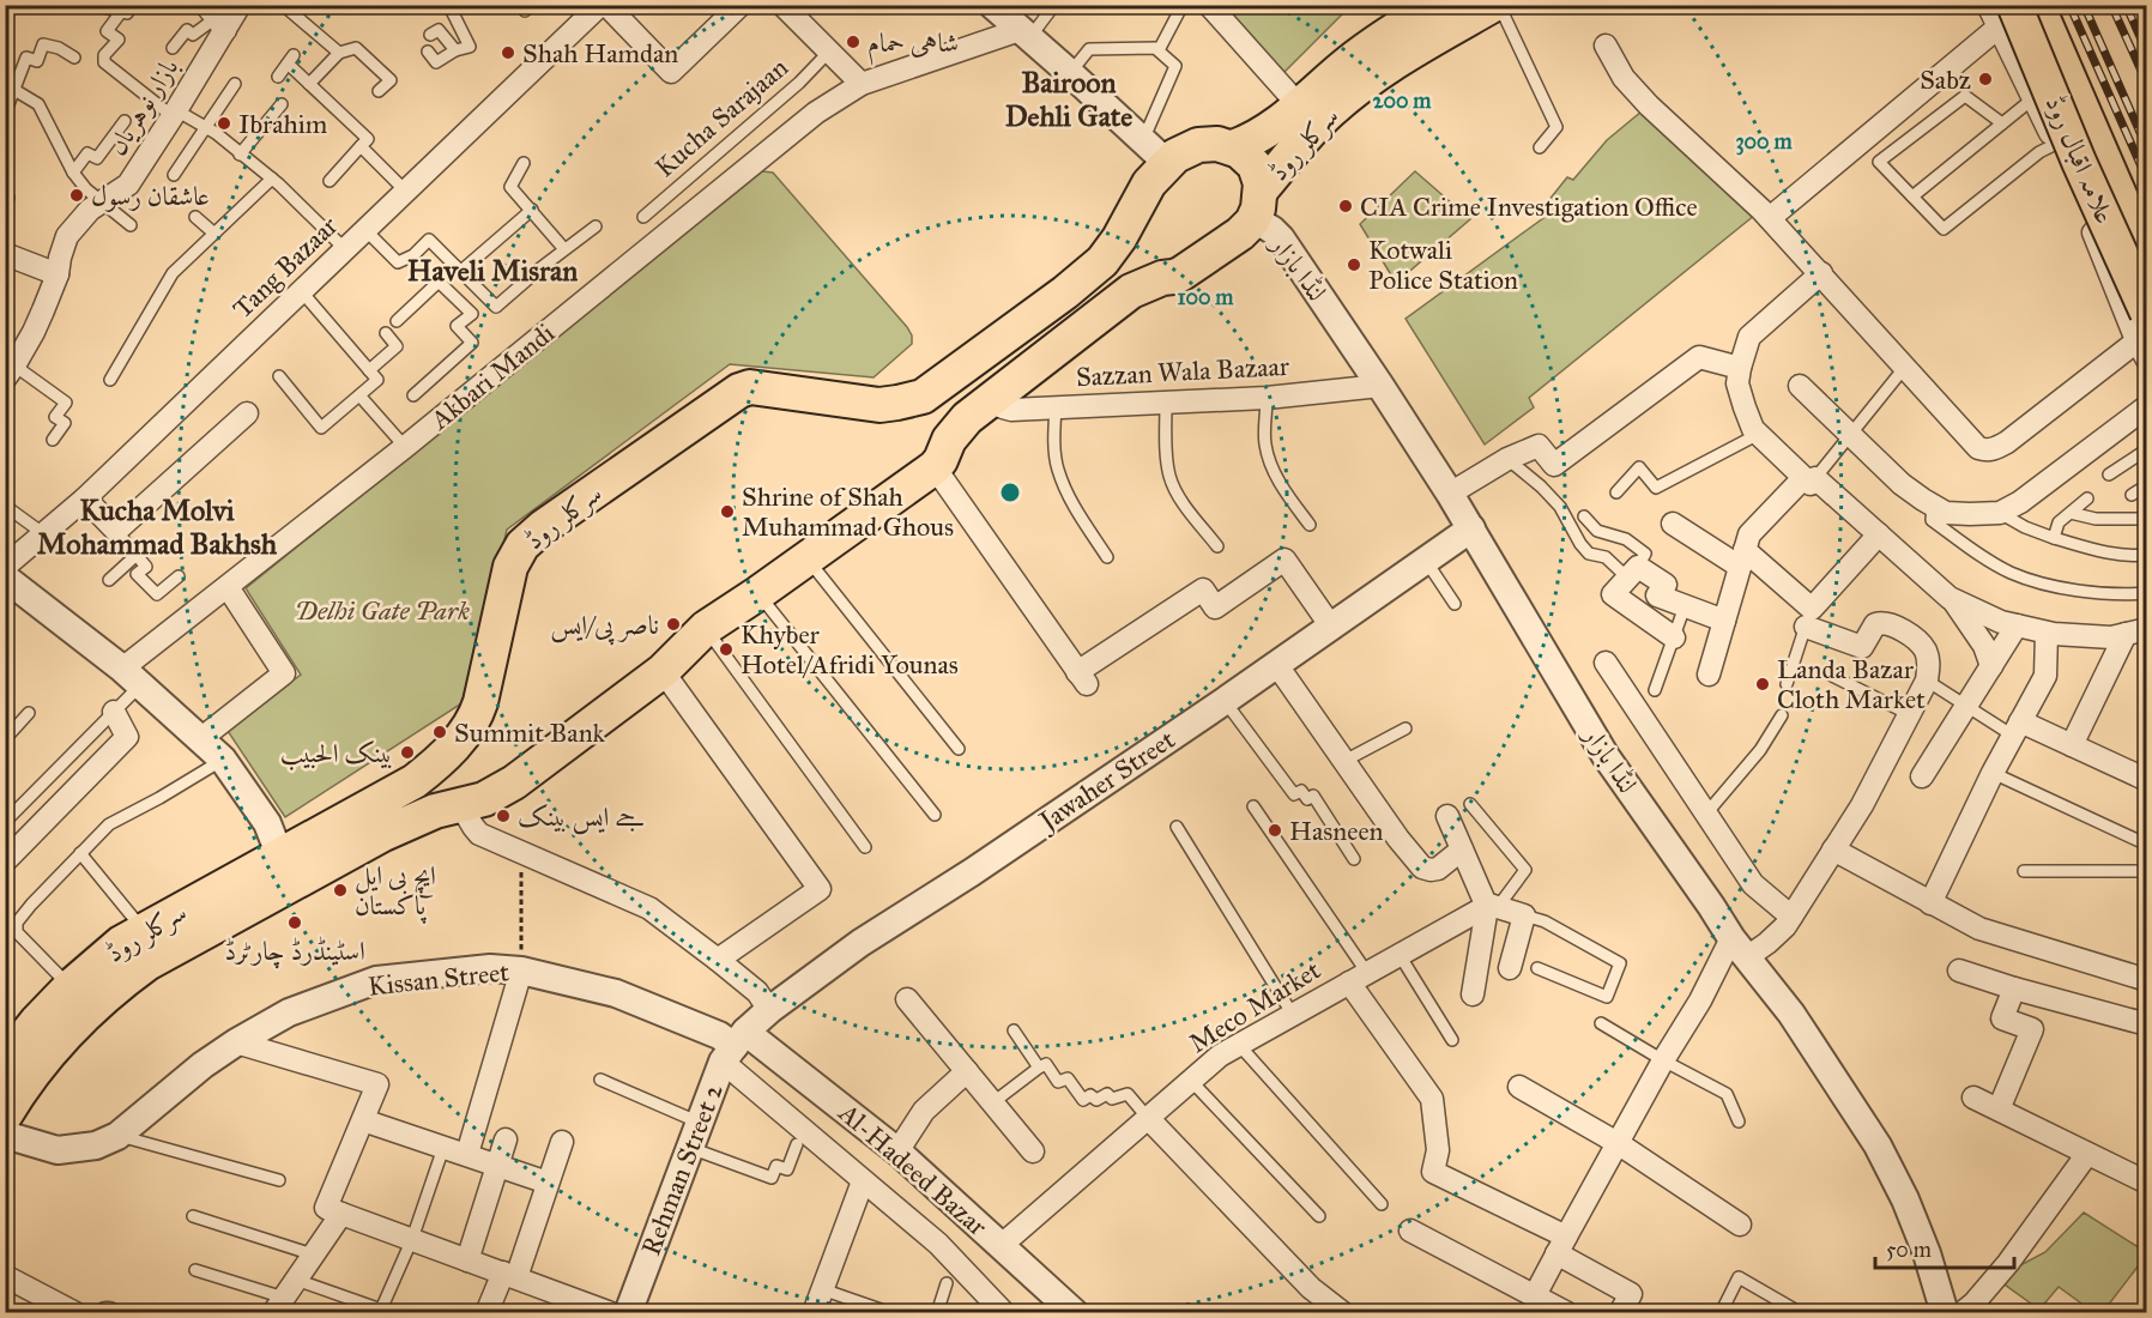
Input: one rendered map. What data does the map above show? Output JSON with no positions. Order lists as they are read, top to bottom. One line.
{"streets":{"main road":["سرکلر روڈ","علامہ اقبال روڈ"],"street":["بازار نوہریاں","Tang Bazaar","لنڈا بازار","Sazzan Wala Bazaar","Akbari Mandi","Jawaher Street","Kissan Street","Meco Market","Rehman Street 2","Al-Hadeed Bazar"],"lane":["Kucha Sarajaan"]},"crossings":[["سرکلر روڈ","لنڈا بازار"],["سرکلر روڈ","Sazzan Wala Bazaar"],["لنڈا بازار","Sazzan Wala Bazaar"],["لنڈا بازار","Jawaher Street"],["Jawaher Street","Kissan Street"],["Jawaher Street","Rehman Street 2"],["Jawaher Street","Al-Hadeed Bazar"],["Kissan Street","Rehman Street 2"],["Kissan Street","Al-Hadeed Bazar"],["Meco Market","Al-Hadeed Bazar"],["Rehman Street 2","Al-Hadeed Bazar"]],"districts":["Bairoon Dehli Gate","Haveli Misran","Kucha Molvi Mohammad Bakhsh"],"parks":["Delhi Gate Park"],"places":["شاہی حمام","Shah Hamdan","Sabz","Ibrahim","عاشقان رسول","CIA Crime Investigation Office","Kotwali Police Station","Shrine of Shah Muhammad Ghous","ناصر پی/ایس","Khyber Hotel/Afridi Younas","Landa Bazar Cloth Market","Summit Bank","بينک الحبيب","جے ایس بینک","Hasneen","ایچ بی ایل پاکستان","اسٹینڈرڈ چارٹرڈ"],"scale_bar":"50 m","rings":["200 m","300 m","100 m"]}
